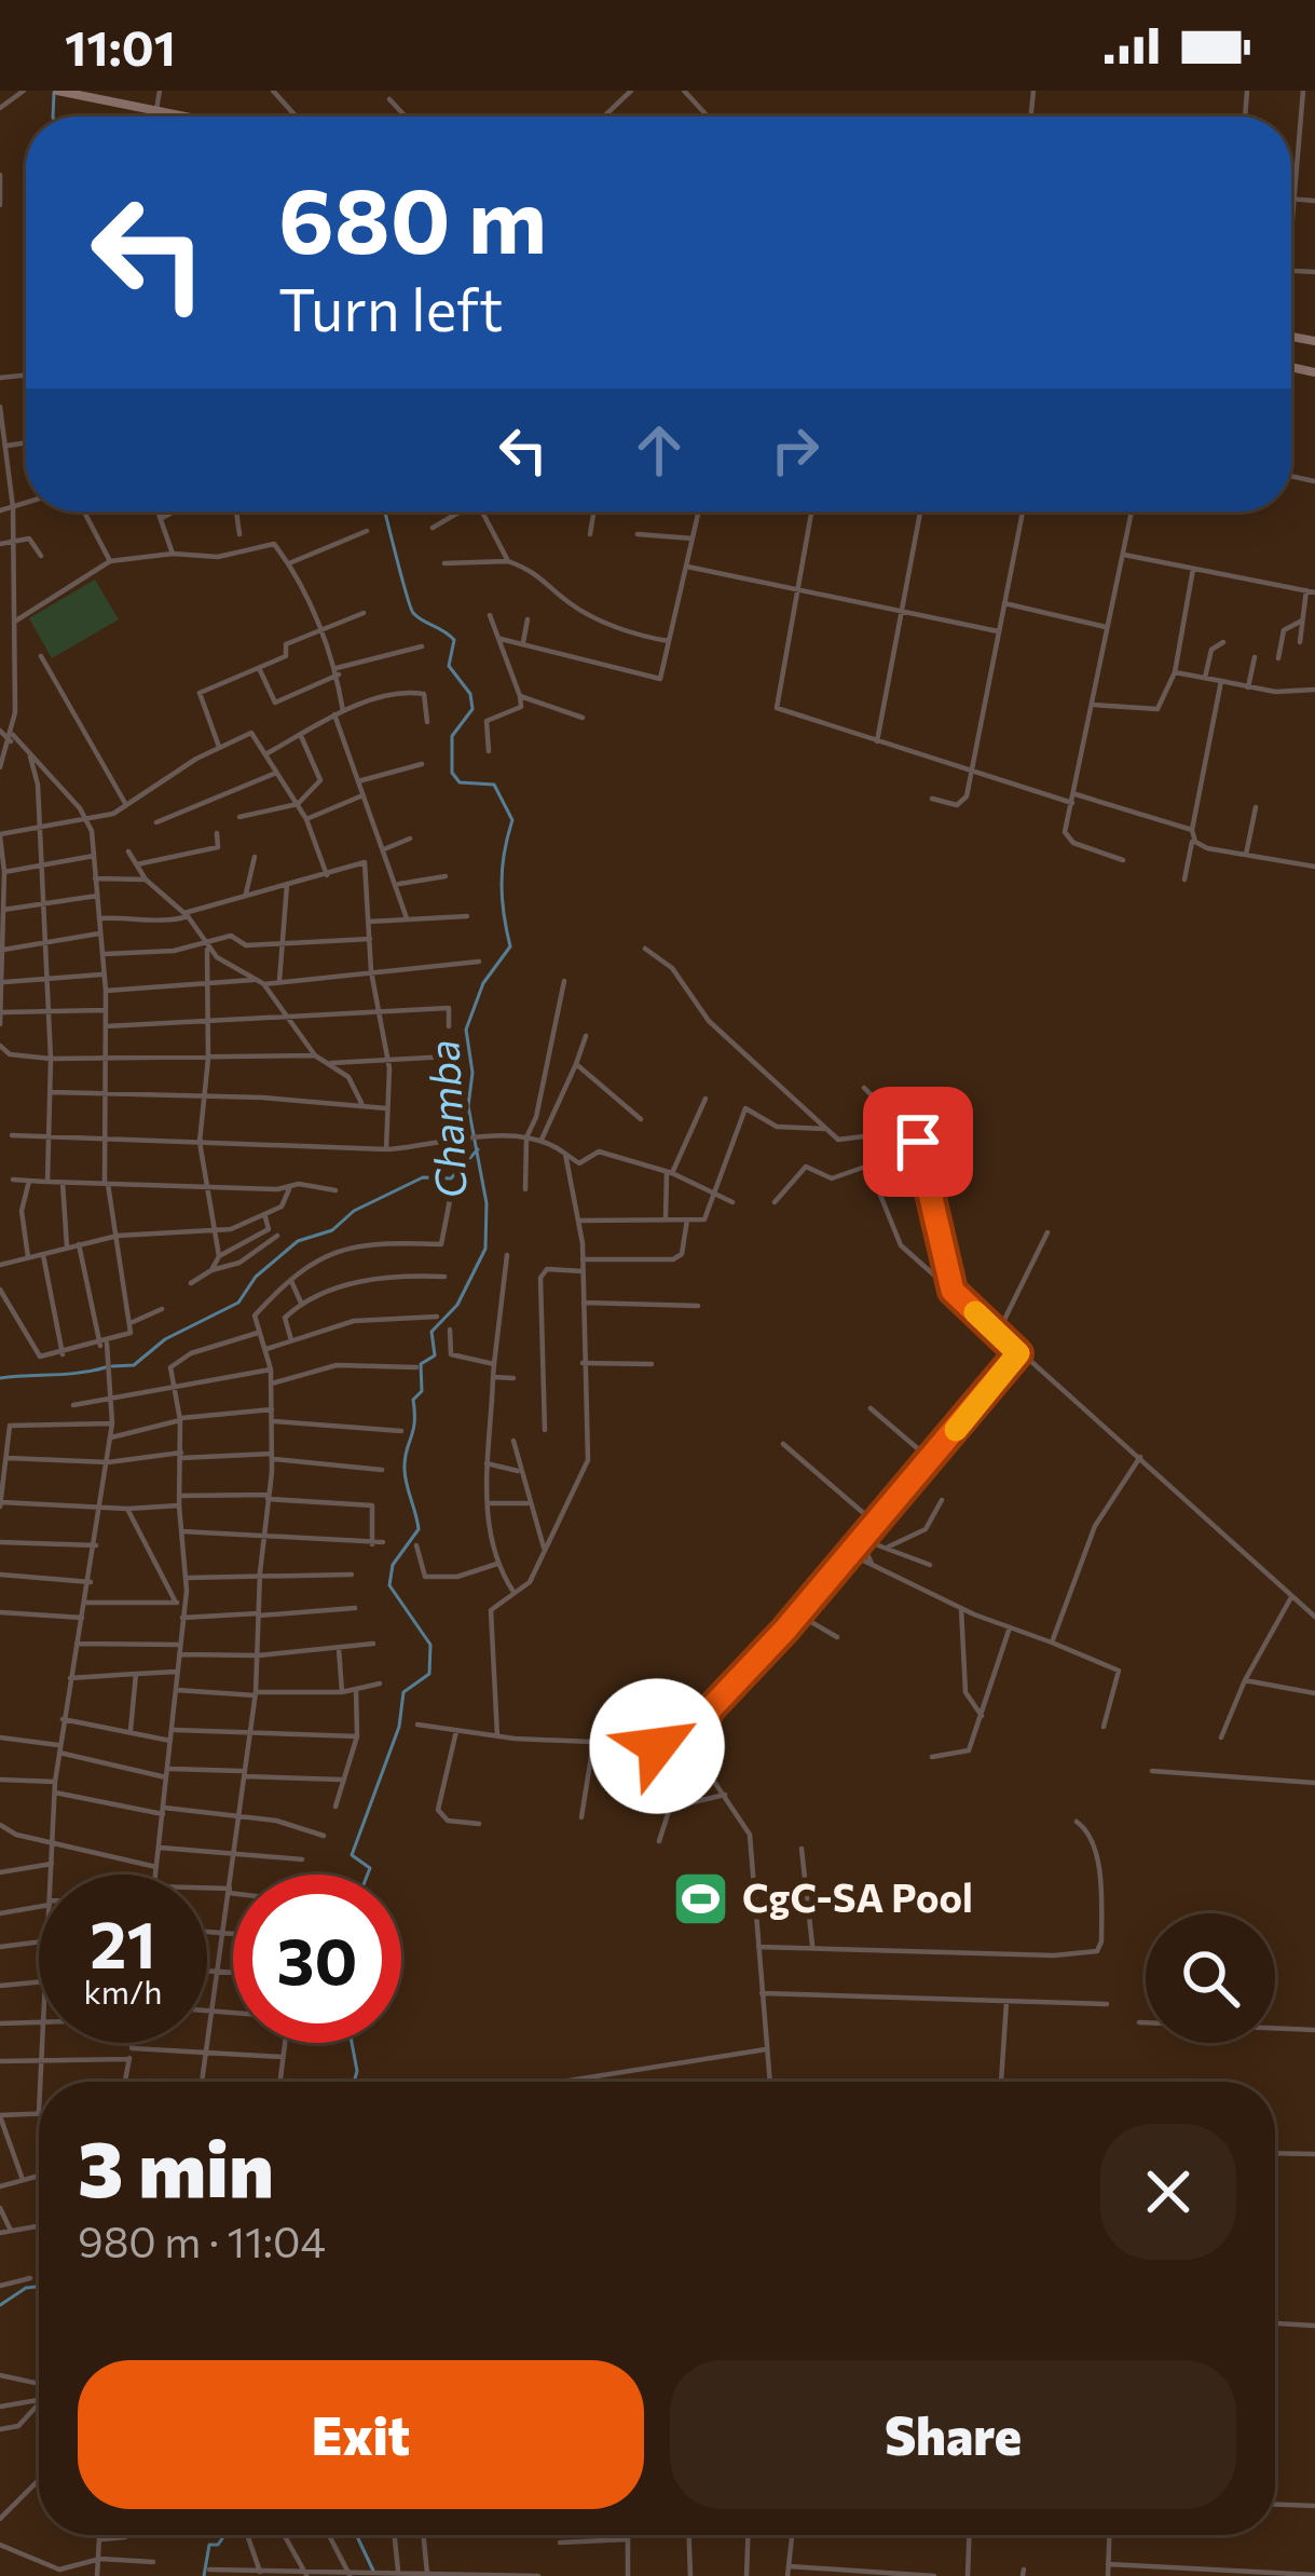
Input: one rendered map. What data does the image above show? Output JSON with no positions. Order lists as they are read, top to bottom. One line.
{"water":["Chamba"],"places":{"sports":["CgC-SA Pool"]},"page":{"status":"11:01","turn":["680 m","Turn left"],"speed":"21 km/h","limit":"30","heading":["3 min","980 m · 11:04"],"buttons":["Exit","Share"]}}
